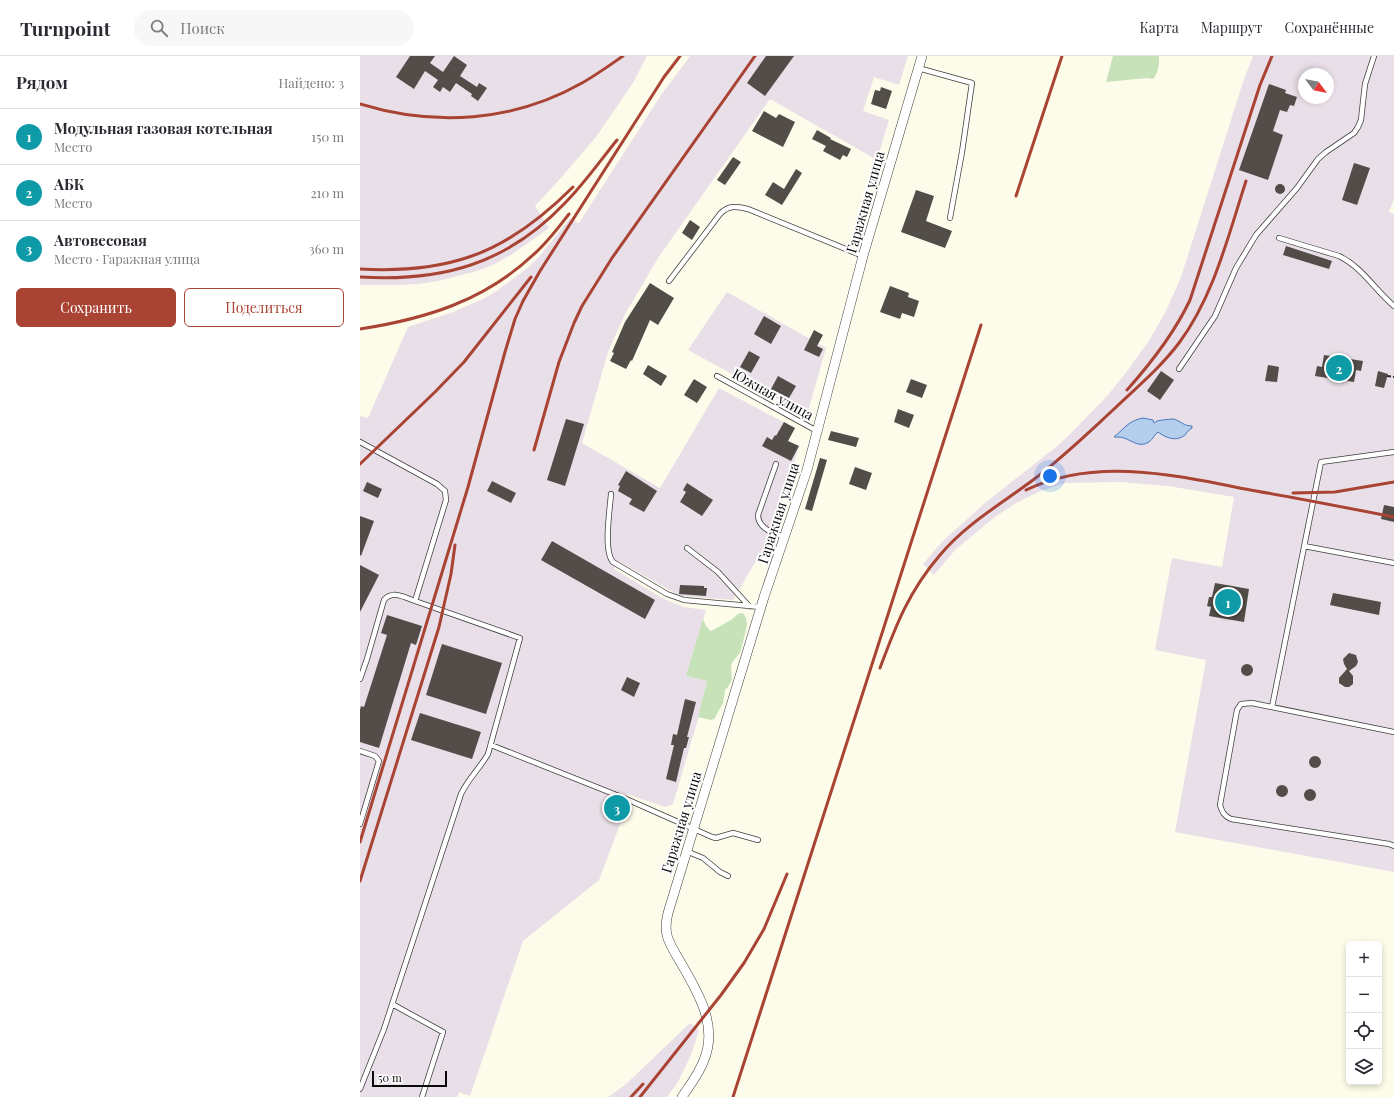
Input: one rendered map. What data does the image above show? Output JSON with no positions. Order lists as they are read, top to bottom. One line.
{"streets":{"street":["Гаражная улица"],"lane":["Южная улица"]},"crossings":[["Гаражная улица","Южная улица"]],"scale_bar":"50 m","north":"bottom right","page":{"header":"Turnpoint","search":"Поиск","nav":["Карта","Маршрут","Сохранённые"],"heading":["Рядом","Найдено: 3"],"list":[{"mark":"1","name":"Модульная газовая котельная","note":"Место","value":"150 m"},{"mark":"2","name":"АБК","note":"Место","value":"210 m"},{"mark":"3","name":"Автовесовая","note":"Место · Гаражная улица","value":"360 m"}],"buttons":["Сохранить","Поделиться"],"pins":["2","1","3"],"map_buttons":["+","−"],"scale":"50 m"}}
